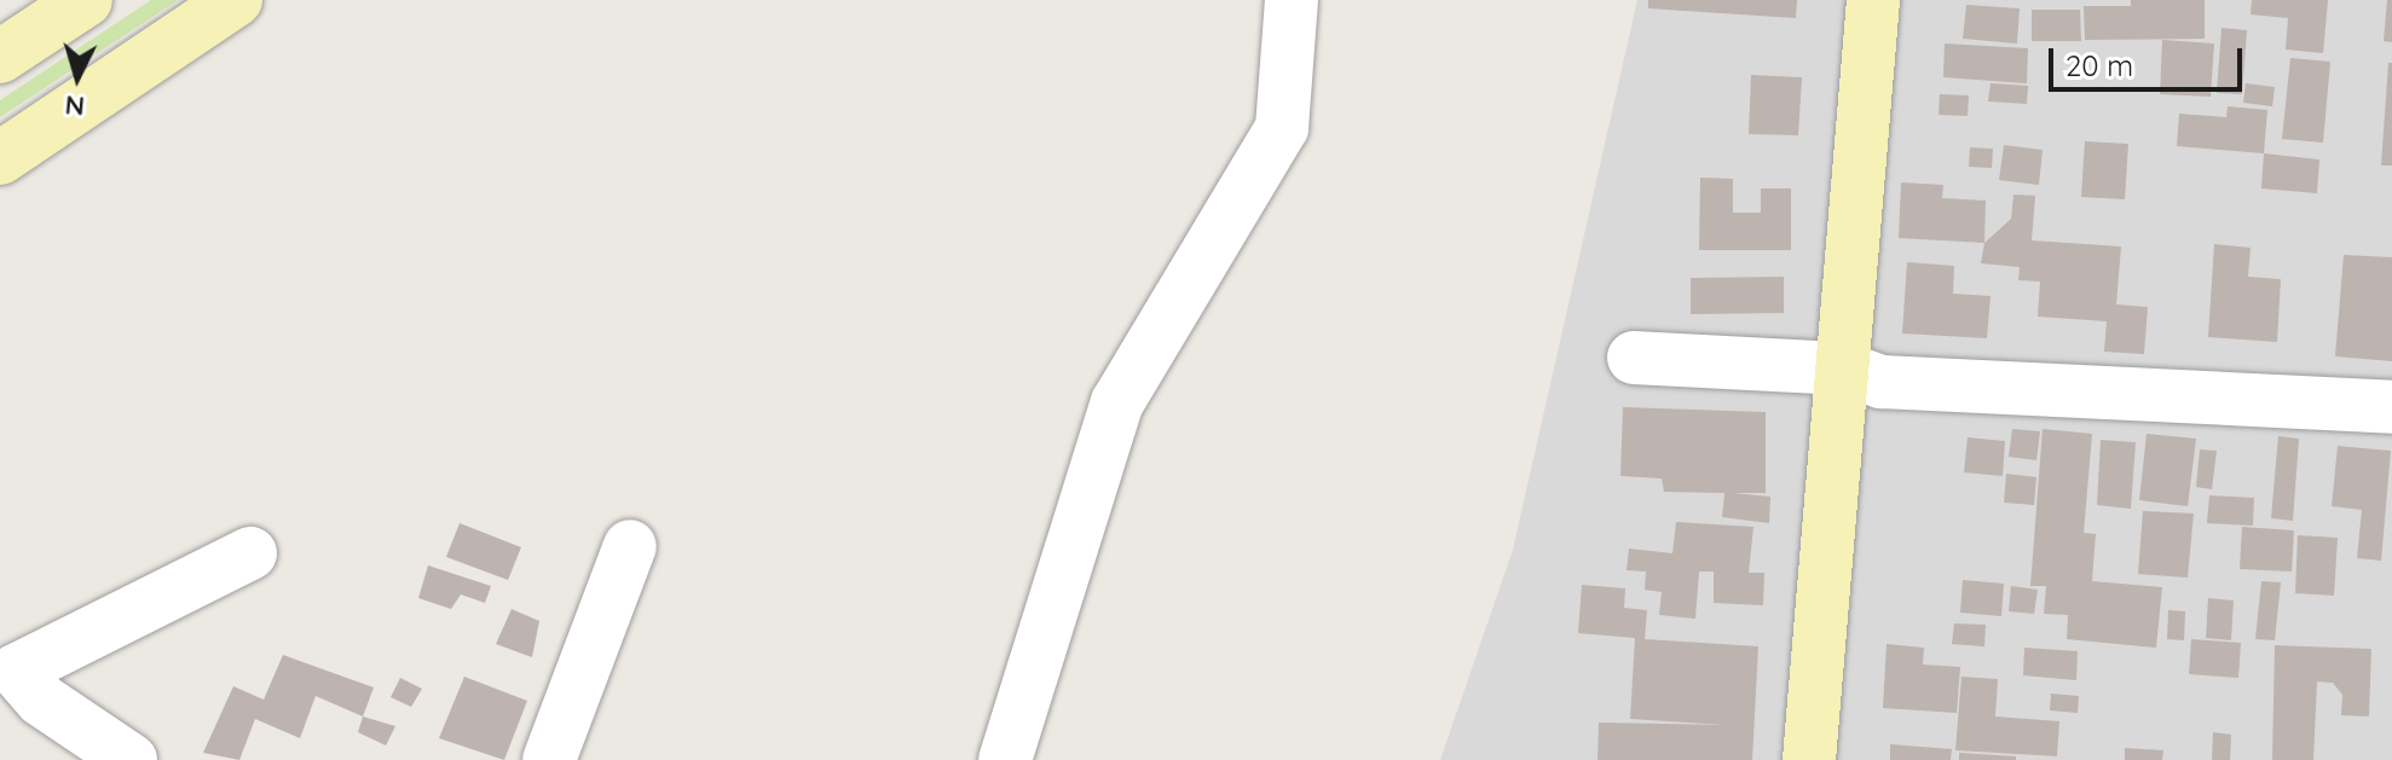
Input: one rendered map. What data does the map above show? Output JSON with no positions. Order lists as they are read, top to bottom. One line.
{"scale_bar":"20 m","north":"bottom"}
